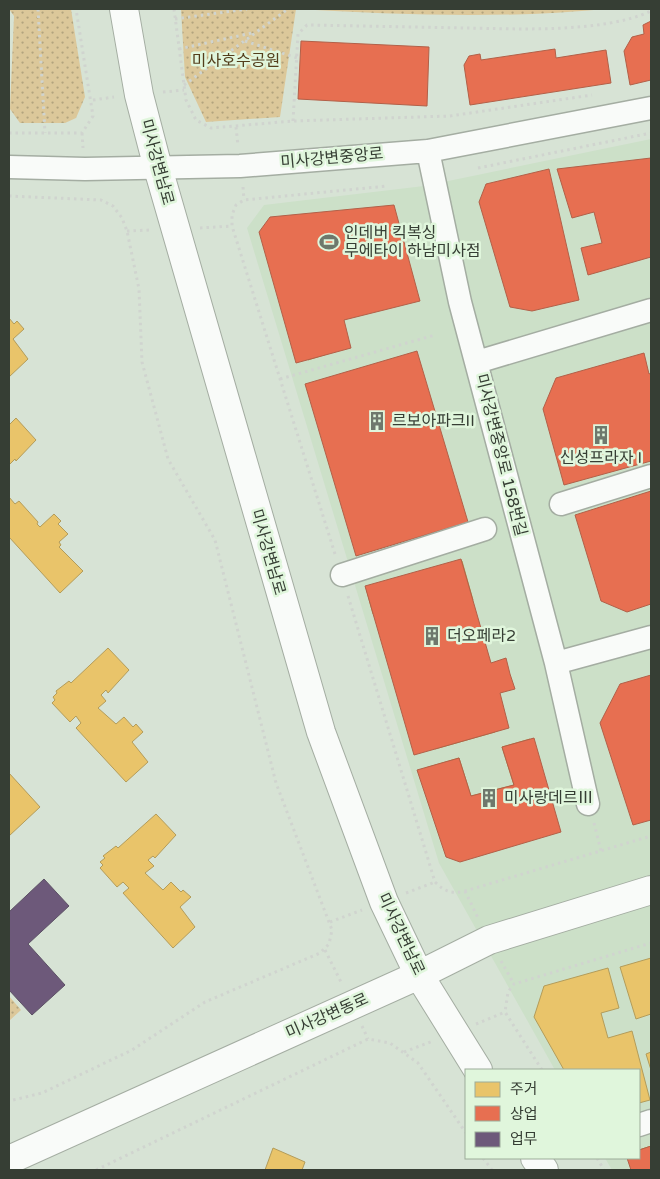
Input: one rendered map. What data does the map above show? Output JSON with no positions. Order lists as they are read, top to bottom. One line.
{"streets":{"main road":["미사강변남로","미사강변동로"],"street":["미사강변중앙로","미사강변중앙로 158번길"]},"crossings":[["미사강변중앙로","미사강변남로"],["미사강변중앙로","미사강변중앙로 158번길"],["미사강변남로","미사강변동로"]],"parks":["미사호수공원"],"places":{"sports":["인데버 킥복싱 무에타이 하남미사점"],"building":["르보아파크II","신성프라자 I","더오페라2","미사랑데르Ⅲ"]},"legend":["주거","상업","업무"]}
